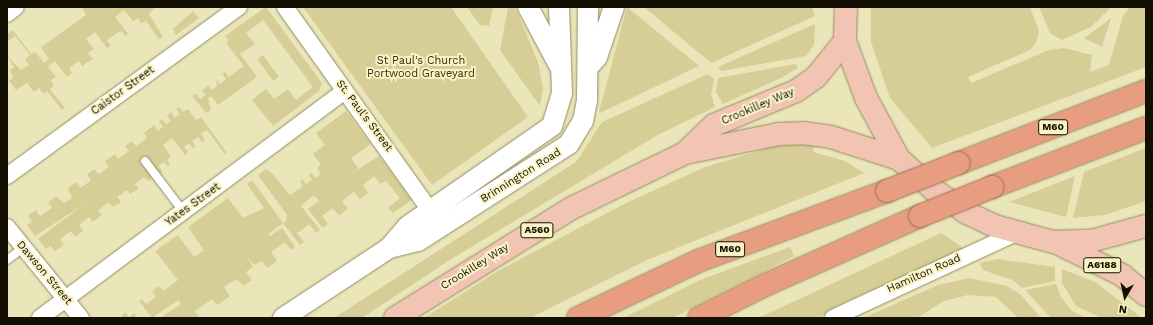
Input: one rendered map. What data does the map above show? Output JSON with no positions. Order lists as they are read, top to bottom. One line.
{"streets":{"highway":["M60"],"main road":["Crookilley Way","A560","A6188"],"street":["Caistor Street","St. Paul's Street","Brinnington Road","Yates Street","Dawson Street","Hamilton Road"]},"crossings":[["St. Paul's Street","Brinnington Road"],["St. Paul's Street","Yates Street"],["Yates Street","Dawson Street"]],"parks":["St Paul's Church Portwood Graveyard"],"north":"bottom"}
